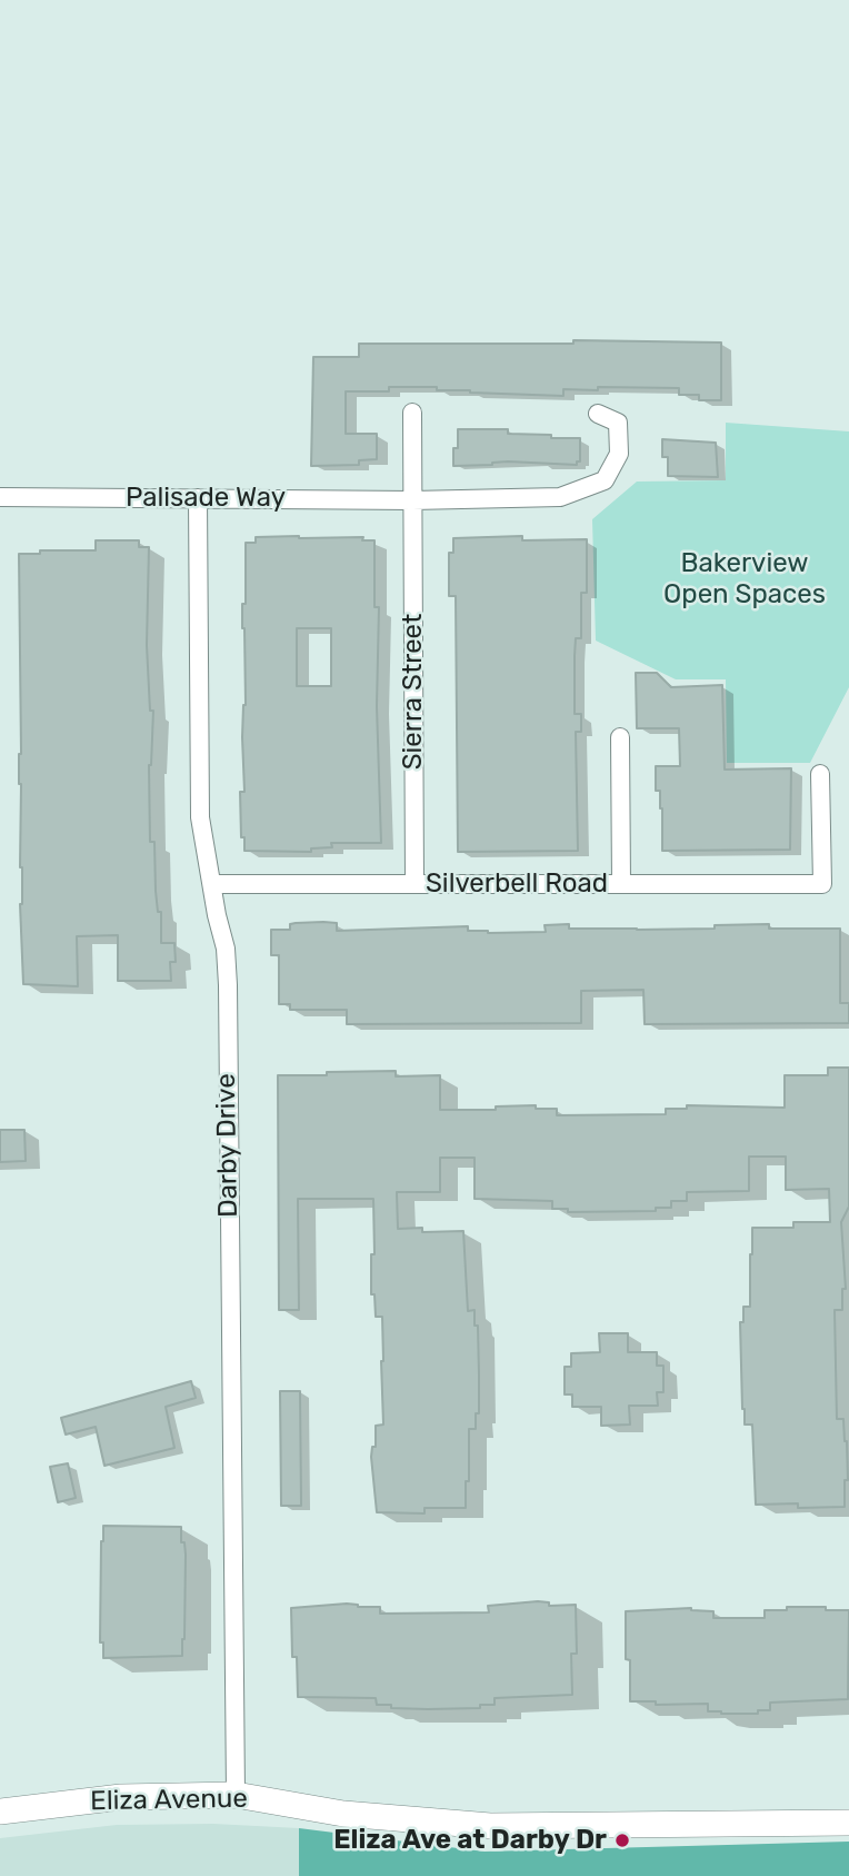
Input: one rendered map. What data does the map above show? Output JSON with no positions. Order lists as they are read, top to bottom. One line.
{"streets":{"street":["Palisade Way","Sierra Street","Silverbell Road","Darby Drive","Eliza Avenue"]},"crossings":[["Palisade Way","Sierra Street"],["Palisade Way","Darby Drive"],["Sierra Street","Silverbell Road"],["Silverbell Road","Darby Drive"],["Darby Drive","Eliza Avenue"]],"parks":["Bakerview Open Spaces"],"places":["Eliza Ave at Darby Dr"]}
